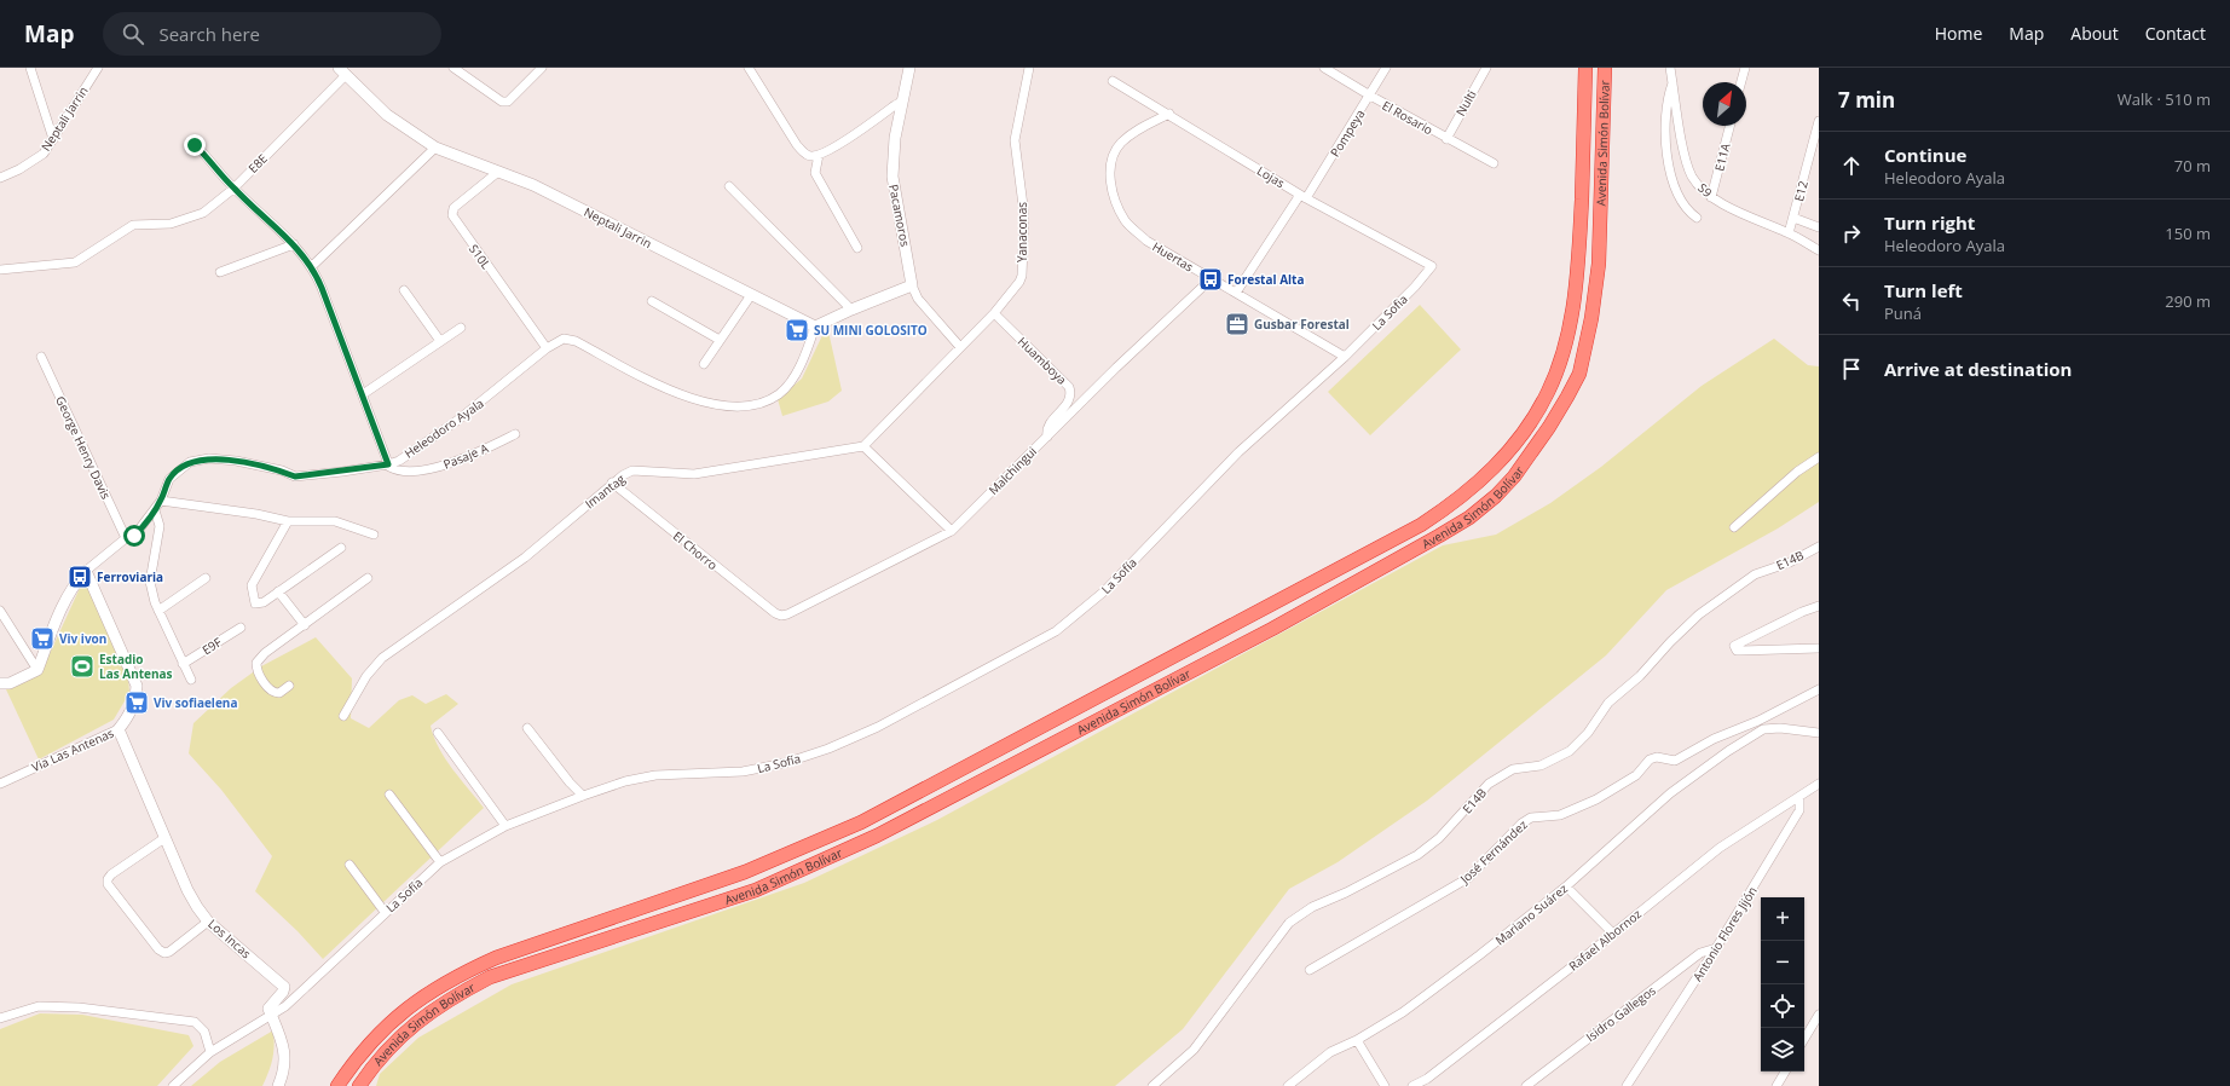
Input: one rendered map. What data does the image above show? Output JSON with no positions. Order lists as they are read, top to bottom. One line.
{"streets":{"highway":["Avenida Simón Bolívar"],"street":["Nulti","El Rosario","Neptali Jarrin","Pompeya","E11A","E8E","Lojas","S9","E12","Pacamoros","Yanaconas","S10L","Huertas","La Sofia","Huamboya","Heleodoro Ayala","George Henry Davis","Pasaje A","Malchingui","Imantag","El Chorro","E14B","La Sofía","E9F","Via Las Antenas","José Fernández","Mariano Suárez","Antonio Flores Jijón","Los Incas","Rafael Albornoz","Isidro Gallegos"]},"crossings":[["Nulti","El Rosario"],["El Rosario","Pompeya"],["Neptali Jarrin","E8E"],["Neptali Jarrin","S10L"],["Neptali Jarrin","Heleodoro Ayala"],["Pompeya","Lojas"],["Pompeya","Huertas"],["E11A","S9"],["Lojas","Huertas"],["Lojas","La Sofia"],["S9","E12"],["Pacamoros","Yanaconas"],["Yanaconas","Huamboya"],["S10L","Heleodoro Ayala"],["Huertas","La Sofia"],["Huertas","Malchingui"],["Huertas","La Sofía"],["La Sofia","La Sofía"],["Huamboya","Malchingui"],["Heleodoro Ayala","George Henry Davis"],["Heleodoro Ayala","Pasaje A"],["Heleodoro Ayala","Via Las Antenas"],["Malchingui","El Chorro"],["Imantag","El Chorro"],["La Sofía","Los Incas"],["Via Las Antenas","Los Incas"],["Antonio Flores Jijón","Rafael Albornoz"],["Antonio Flores Jijón","Isidro Gallegos"]],"places":{"bus stop":["Forestal Alta","Ferroviaria"],"office":["Gusbar Forestal"],"supermarket":["SU MINI GOLOSITO","Viv ivon","Viv sofiaelena"],"sports":["Estadio Las Antenas"]},"north":"top right","page":{"header":"Map","search":"Search here","nav":["Home","Map","About","Contact"],"heading":["7 min","Walk · 510 m"],"list":[["Continue","Heleodoro Ayala","70 m"],["Turn right","Heleodoro Ayala","150 m"],["Turn left","Puná","290 m"],"Arrive at destination"],"map_buttons":["+","−"]}}
